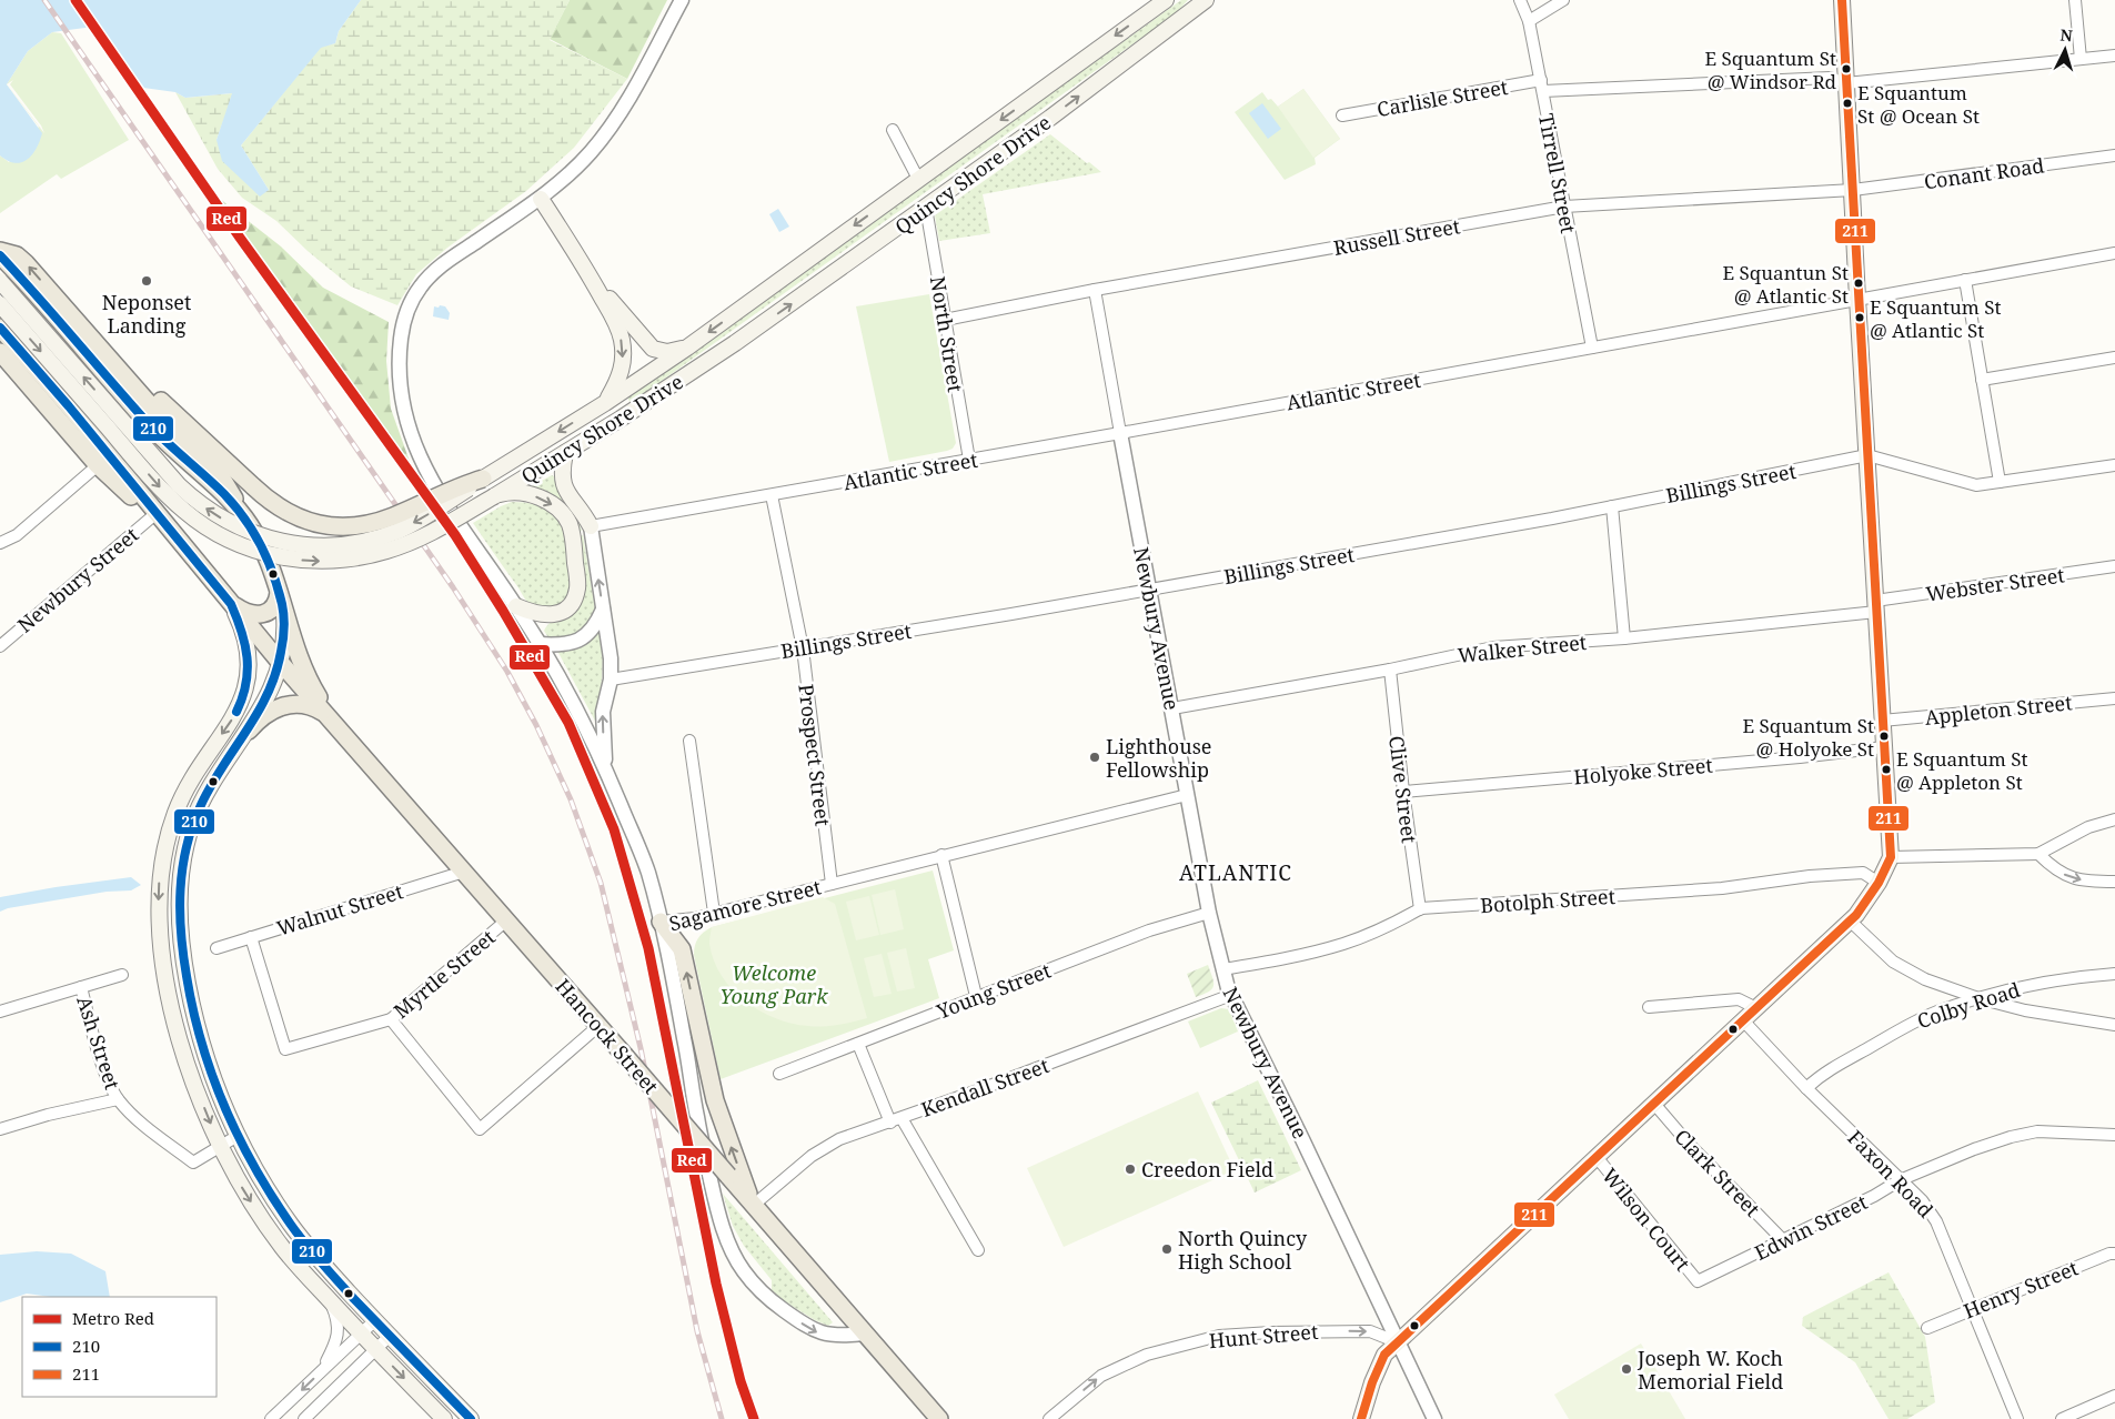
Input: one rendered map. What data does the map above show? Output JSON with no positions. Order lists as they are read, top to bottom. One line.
{"streets":{"main road":["Quincy Shore Drive","Hancock Street"],"street":["Carlisle Street","Tirrell Street","Conant Road","Russell Street","North Street","Atlantic Street","Billings Street","Newbury Street","Webster Street","Newbury Avenue","Walker Street","Appleton Street","Prospect Street","Holyoke Street","Clive Street","Botolph Street","Sagamore Street","Walnut Street","Myrtle Street","Young Street","Colby Road","Ash Street","Kendall Street","Clark Street","Faxon Road","Wilson Court","Edwin Street","Henry Street","Hunt Street"]},"crossings":[["Carlisle Street","Tirrell Street"],["Tirrell Street","Russell Street"],["Tirrell Street","Atlantic Street"],["Conant Road","Russell Street"],["Quincy Shore Drive","North Street"],["Russell Street","North Street"],["Russell Street","Newbury Avenue"],["North Street","Atlantic Street"],["Atlantic Street","Newbury Avenue"],["Atlantic Street","Prospect Street"],["Billings Street","Newbury Avenue"],["Billings Street","Prospect Street"],["Newbury Street","Hancock Street"],["Webster Street","Walker Street"],["Newbury Avenue","Walker Street"],["Newbury Avenue","Botolph Street"],["Newbury Avenue","Sagamore Street"],["Newbury Avenue","Young Street"],["Newbury Avenue","Kendall Street"],["Newbury Avenue","Hunt Street"],["Walker Street","Clive Street"],["Prospect Street","Sagamore Street"],["Holyoke Street","Clive Street"],["Clive Street","Botolph Street"],["Sagamore Street","Hancock Street"],["Walnut Street","Myrtle Street"],["Walnut Street","Hancock Street"],["Myrtle Street","Hancock Street"],["Colby Road","Faxon Road"],["Hancock Street","Kendall Street"],["Clark Street","Edwin Street"],["Faxon Road","Edwin Street"],["Faxon Road","Henry Street"],["Wilson Court","Edwin Street"]],"one_way":["Sagamore Street","Hunt Street"],"districts":["ATLANTIC"],"parks":["Welcome Young Park"],"places":["E Squantum St @ Windsor Rd","E Squantum St @ Ocean St","Neponset Landing","E Squantun St @ Atlantic St","E Squantum St @ Atlantic St","E Squantum St @ Holyoke St","Lighthouse Fellowship","E Squantum St @ Appleton St","Creedon Field","North Quincy High School","Joseph W. Koch Memorial Field"],"lines":["metro line Red","transit line 211","transit line 210"],"legend":["Metro Red","210","211"],"north":"top"}
